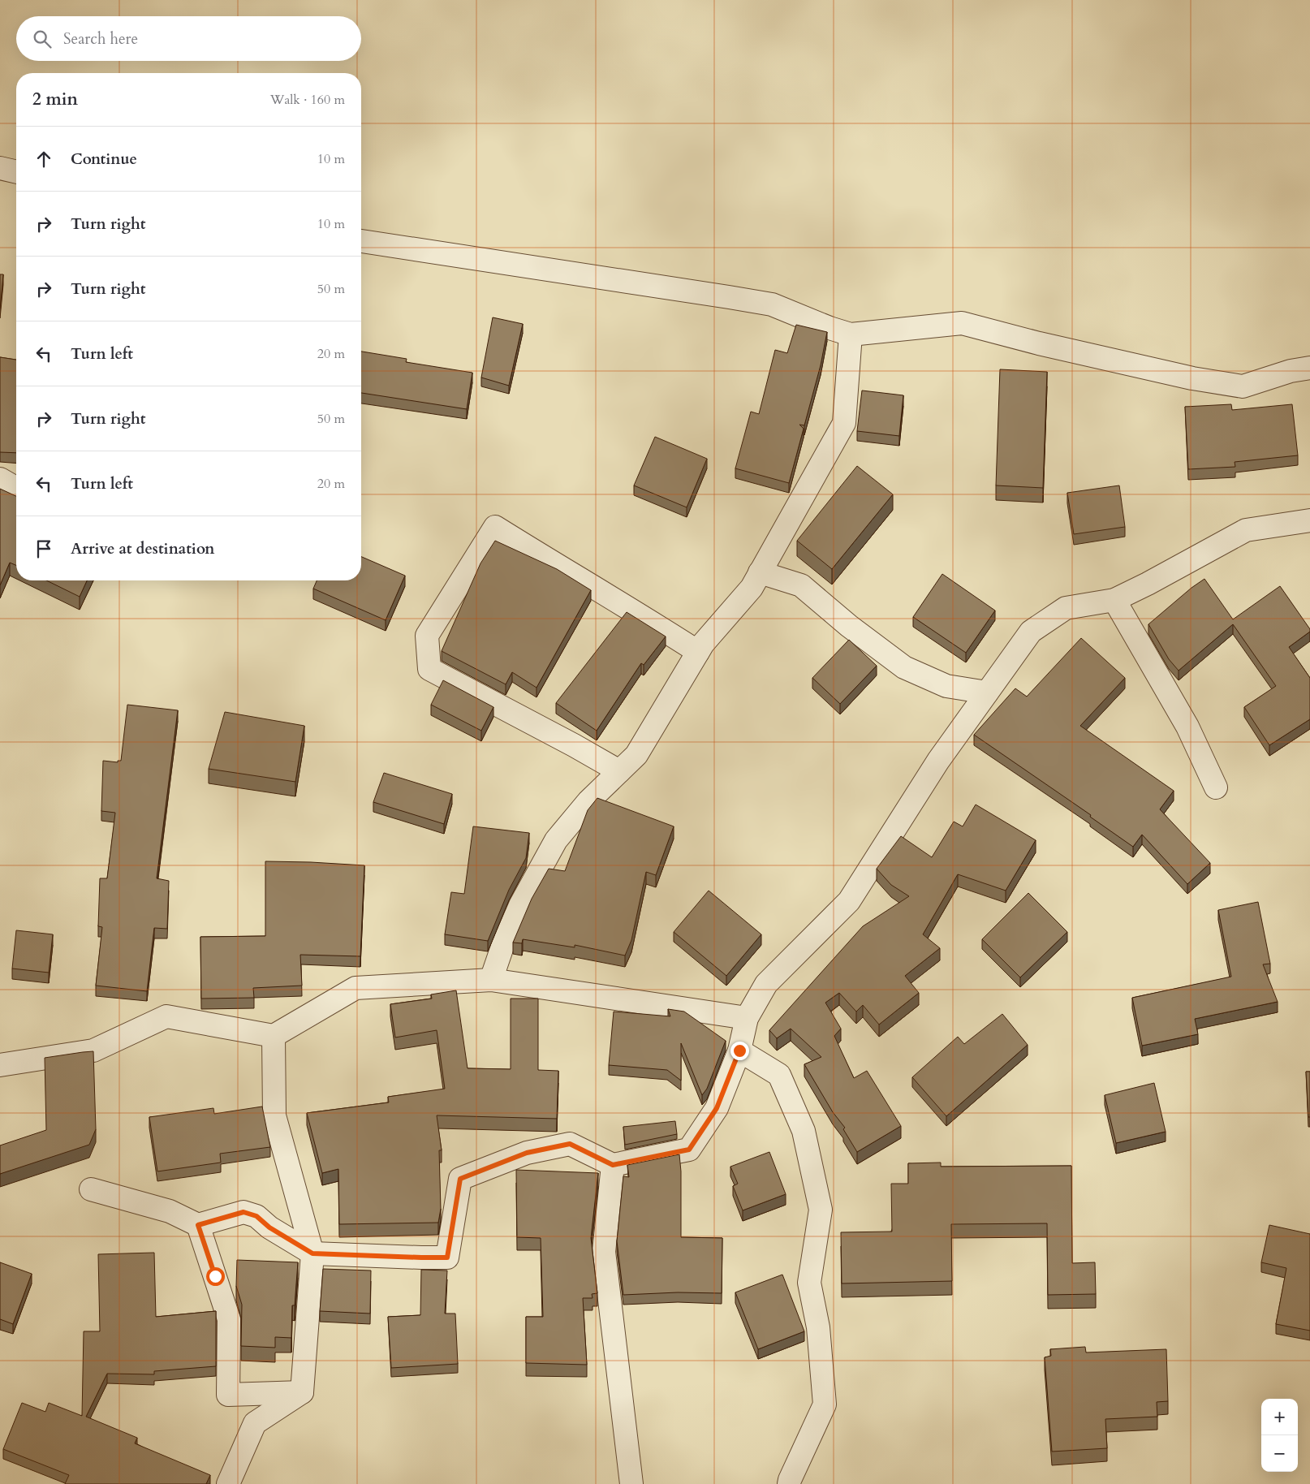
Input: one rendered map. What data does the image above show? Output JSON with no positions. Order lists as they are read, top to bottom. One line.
{"page":{"search":"Search here","heading":["2 min","Walk · 160 m"],"list":[["Continue","10 m"],["Turn right","10 m"],["Turn right","50 m"],["Turn left","20 m"],["Turn right","50 m"],["Turn left","20 m"],"Arrive at destination"],"map_buttons":["+","−"]}}
